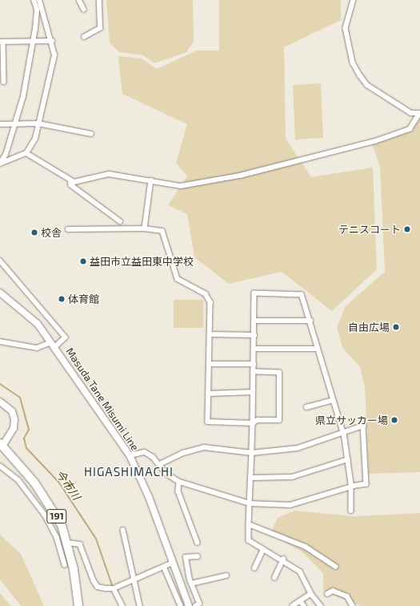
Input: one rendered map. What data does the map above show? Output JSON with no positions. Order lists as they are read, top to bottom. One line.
{"streets":{"highway":["191"],"main road":["Masuda Tane Misumi Line"]},"districts":["HIGASHIMACHI"],"water":["今市川"],"places":["テニスコート","校舎","益田市立益田東中学校","体育館","自由広場","県立サッカー場"]}
